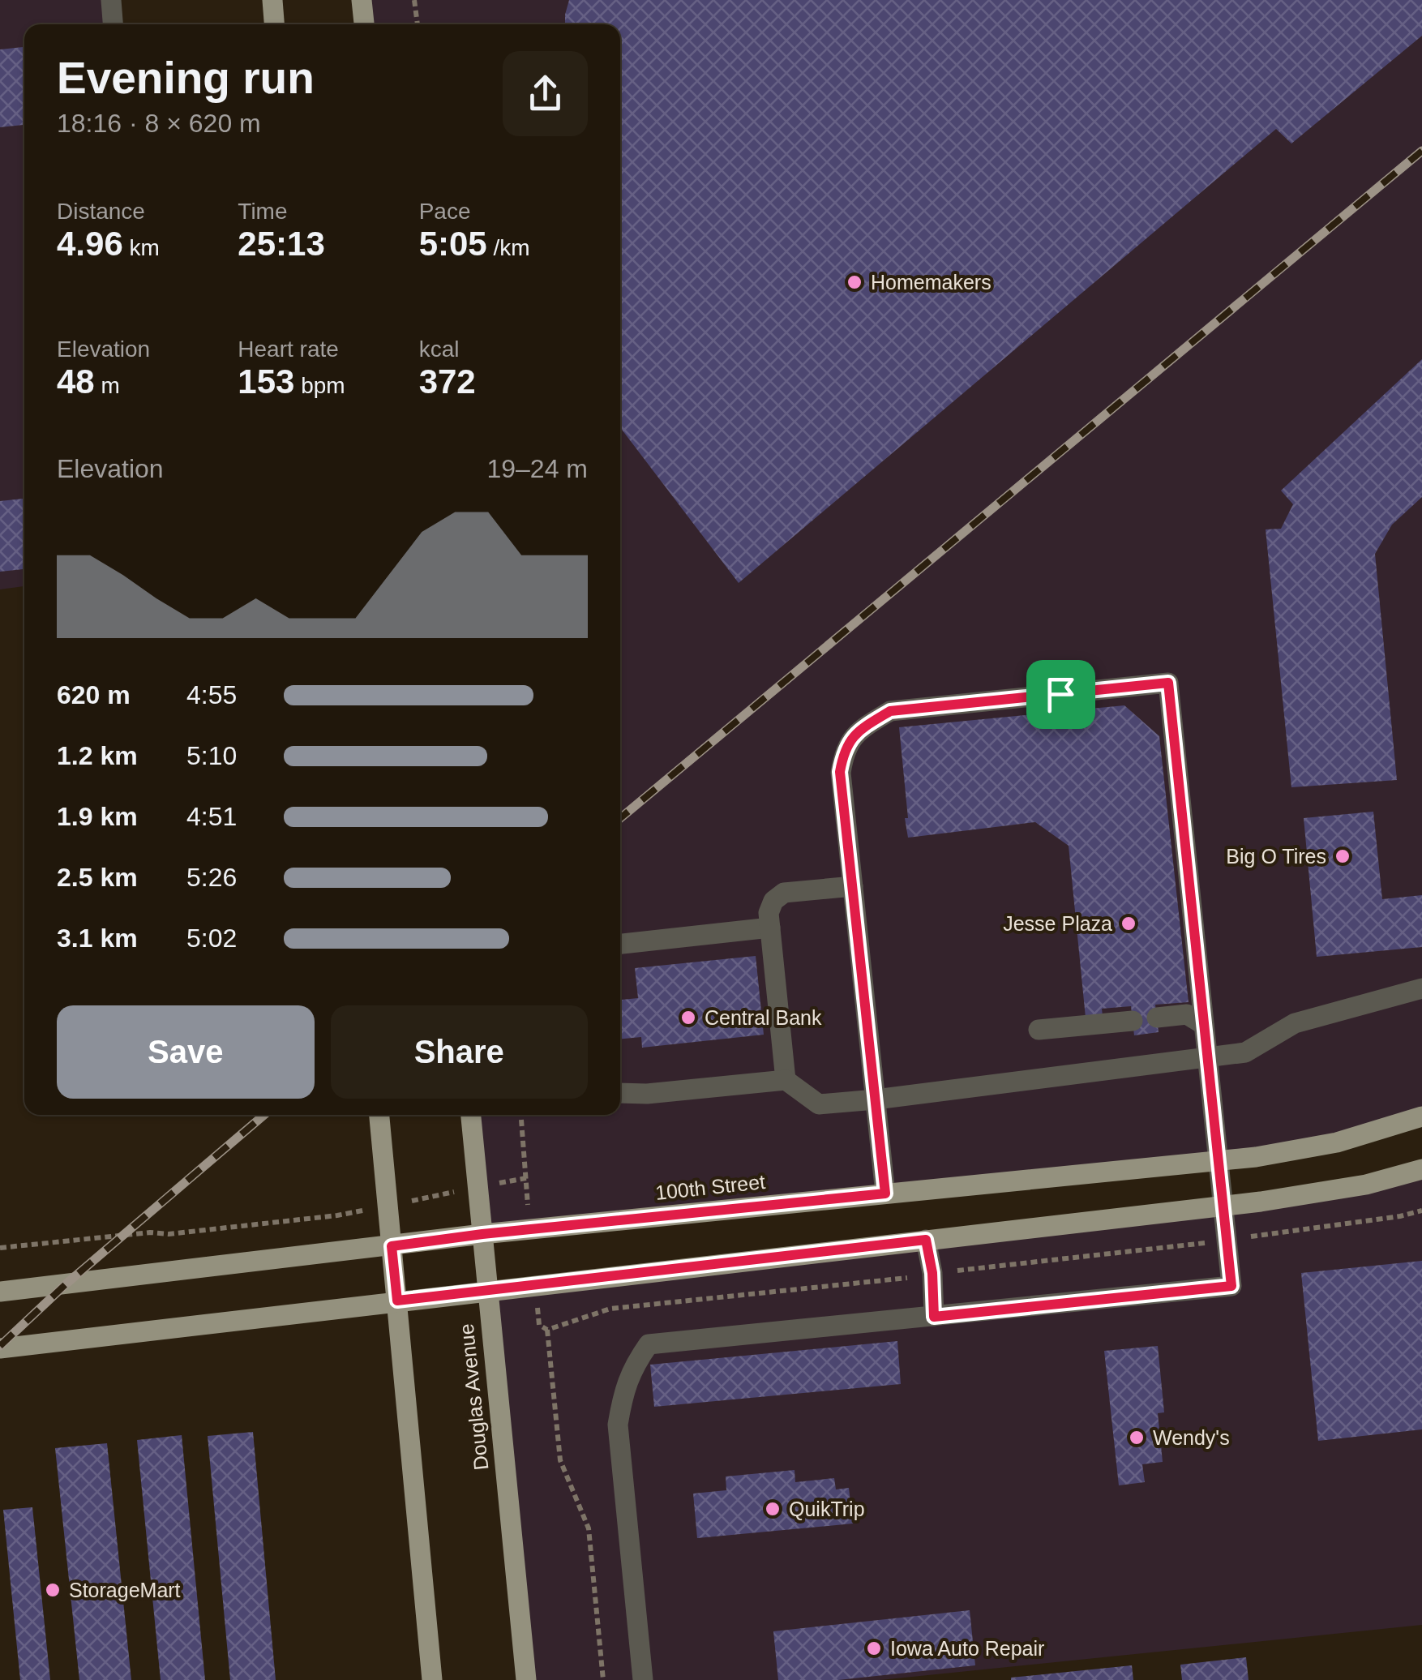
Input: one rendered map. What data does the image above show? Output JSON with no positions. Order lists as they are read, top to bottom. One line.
{"streets":{"main road":["100th Street","Douglas Avenue"]},"crossings":[["100th Street","Douglas Avenue"]],"places":["Homemakers","Big O Tires","Jesse Plaza","Central Bank","Wendy's","QuikTrip","StorageMart","Iowa Auto Repair"],"page":{"heading":["Evening run","18:16 · 8 × 620 m"],"stats":[["Distance","4.96 km"],["Time","25:13"],["Pace","5:05 /km"],["Elevation","48 m"],["Heart rate","153 bpm"],["kcal","372"]],"chart":["Elevation","19–24 m"],"list":[{"name":"620 m","note":"4:55"},{"name":"1.2 km","note":"5:10"},{"name":"1.9 km","note":"4:51"},{"name":"2.5 km","note":"5:26"},{"name":"3.1 km","note":"5:02"}],"buttons":["Save","Share"]}}
